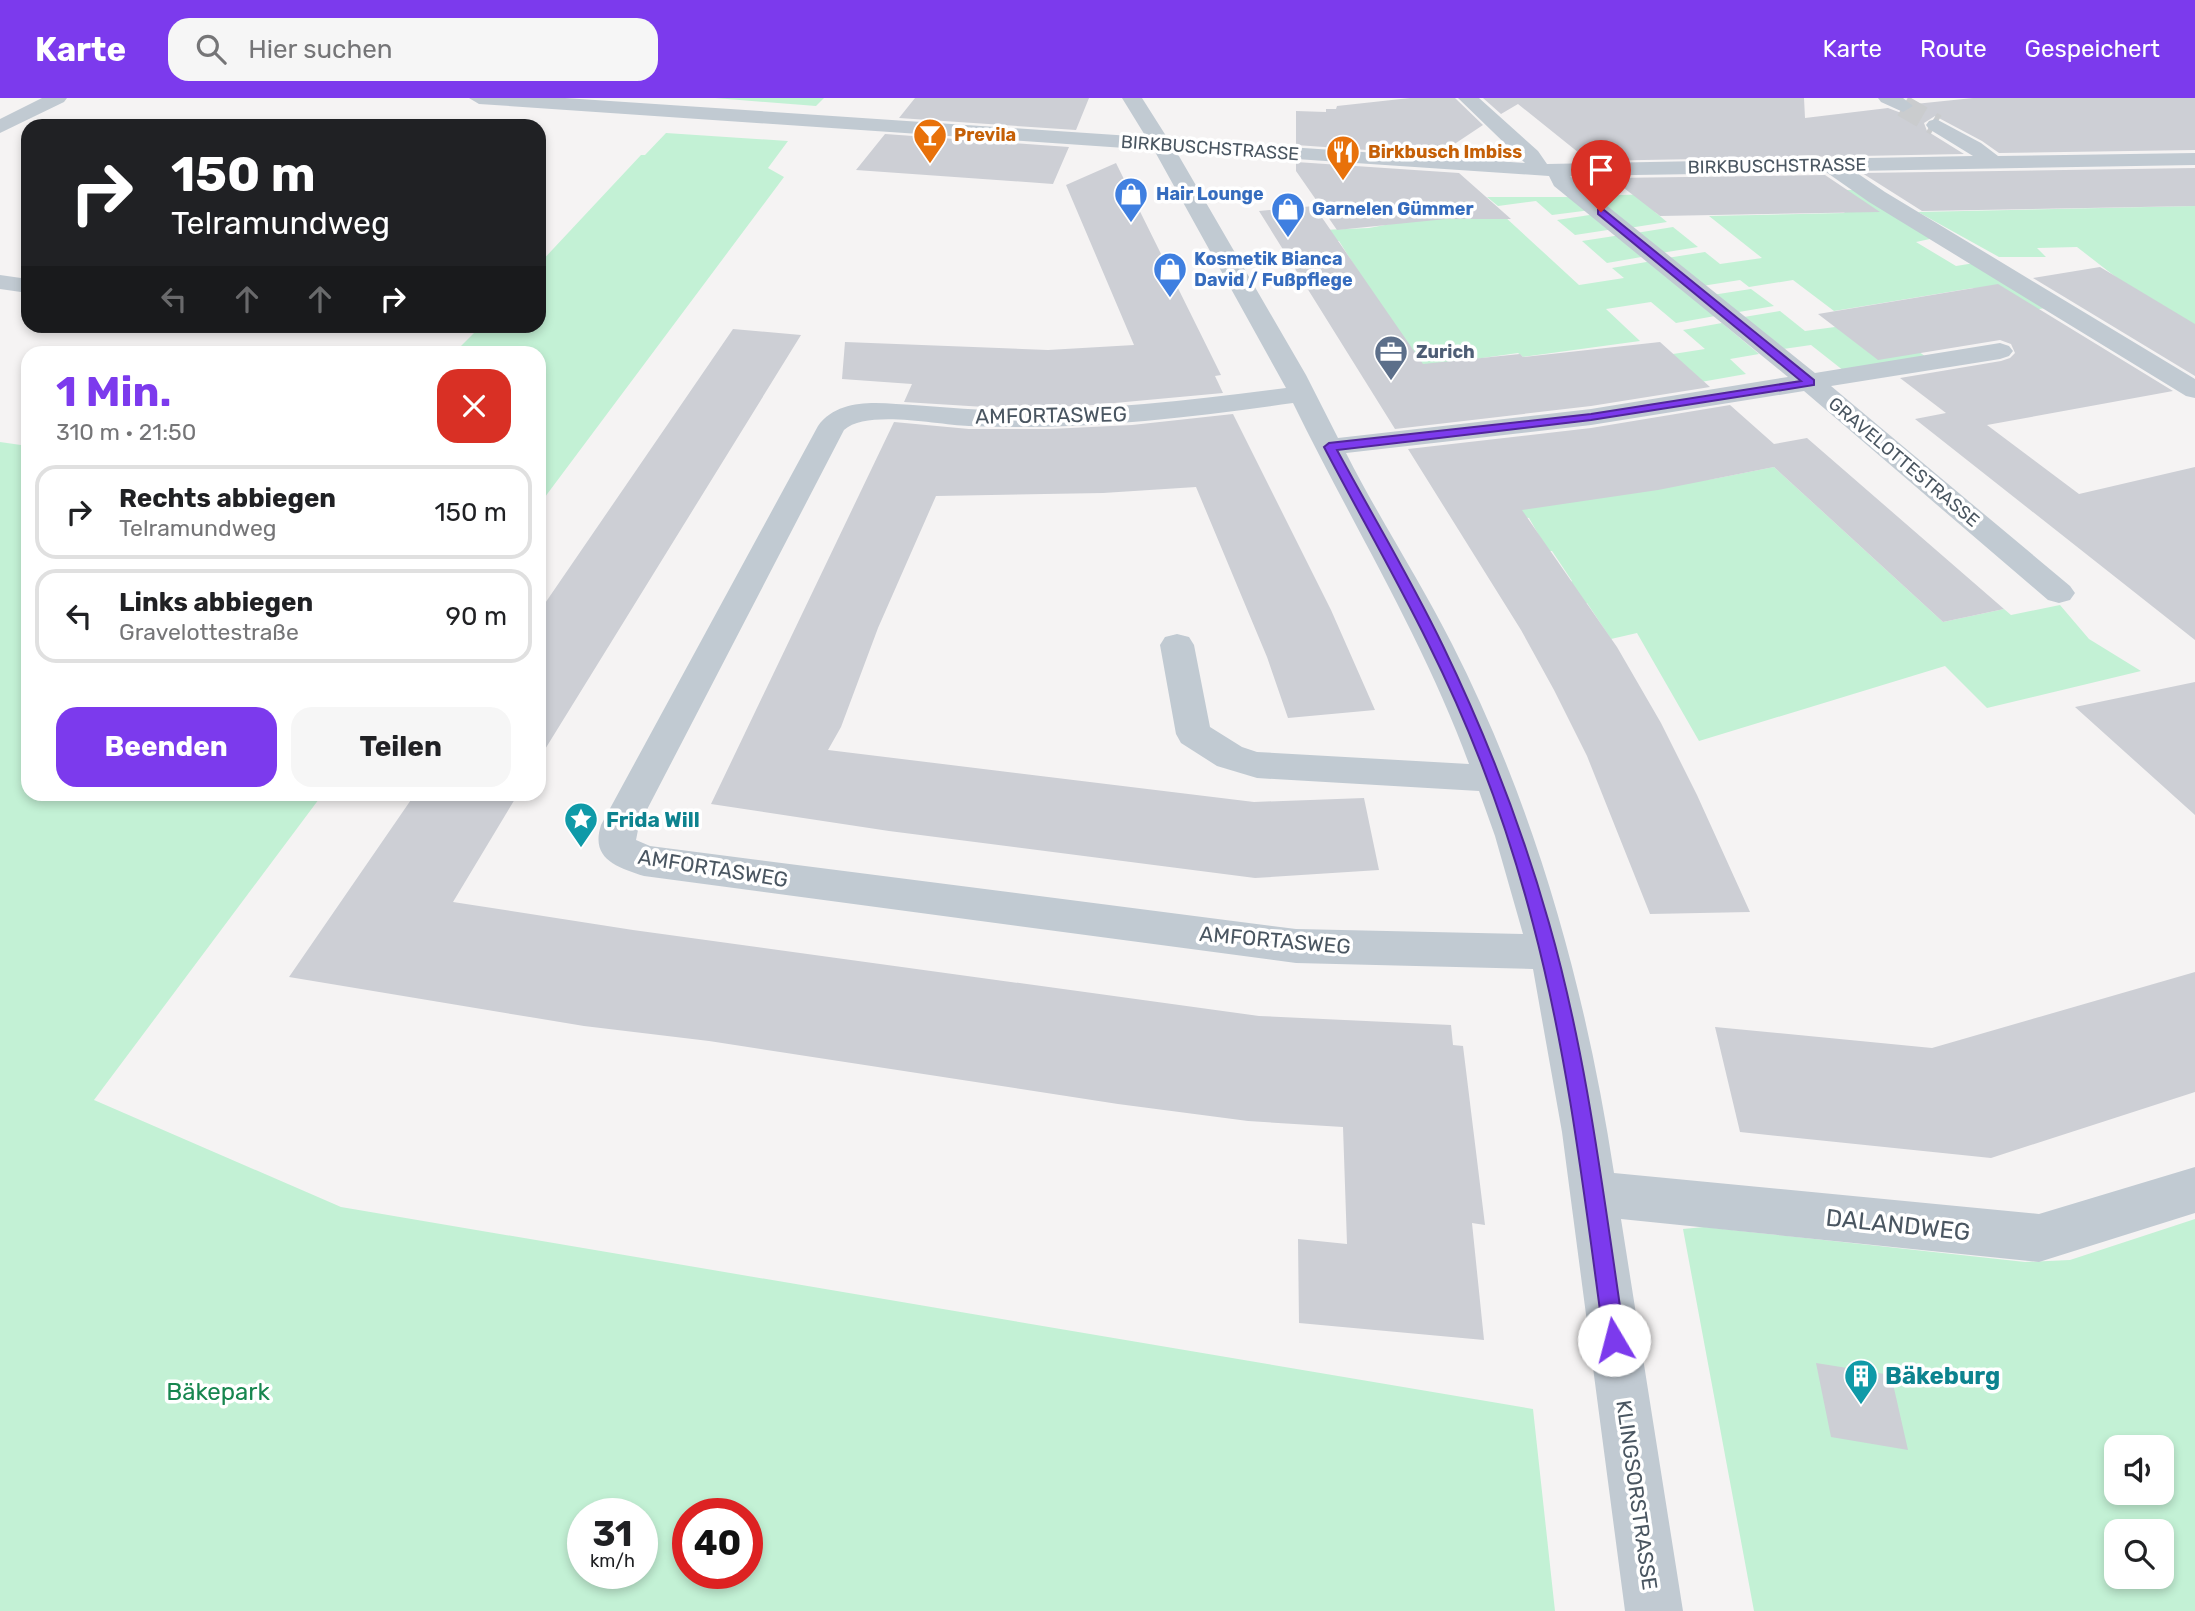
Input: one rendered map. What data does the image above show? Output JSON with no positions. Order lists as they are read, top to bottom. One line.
{"streets":{"street":["BIRKBUSCHSTRASSE","AMFORTASWEG","GRAVELOTTESTRASSE","DALANDWEG","KLINGSORSTRASSE"]},"crossings":[["BIRKBUSCHSTRASSE","GRAVELOTTESTRASSE"],["BIRKBUSCHSTRASSE","KLINGSORSTRASSE"],["AMFORTASWEG","KLINGSORSTRASSE"],["DALANDWEG","KLINGSORSTRASSE"]],"parks":["Bäkepark"],"places":{"bar":["Previla"],"restaurant":["Birkbusch Imbiss"],"shop":["Hair Lounge","Garnelen Gümmer","Kosmetik Bianca David / Fußpflege"],"office":["Zurich"],"place":["Frida Will"],"building":["Bäkeburg"]},"page":{"header":"Karte","search":"Hier suchen","nav":["Karte","Route","Gespeichert"],"turn":["150 m","Telramundweg"],"heading":["1 Min.","310 m · 21:50"],"list":[{"name":"Rechts abbiegen","note":"Telramundweg","value":"150 m"},{"name":"Links abbiegen","note":"Gravelottestraße","value":"90 m"}],"buttons":["Beenden","Teilen"],"speed":"31 km/h","limit":"40"}}
